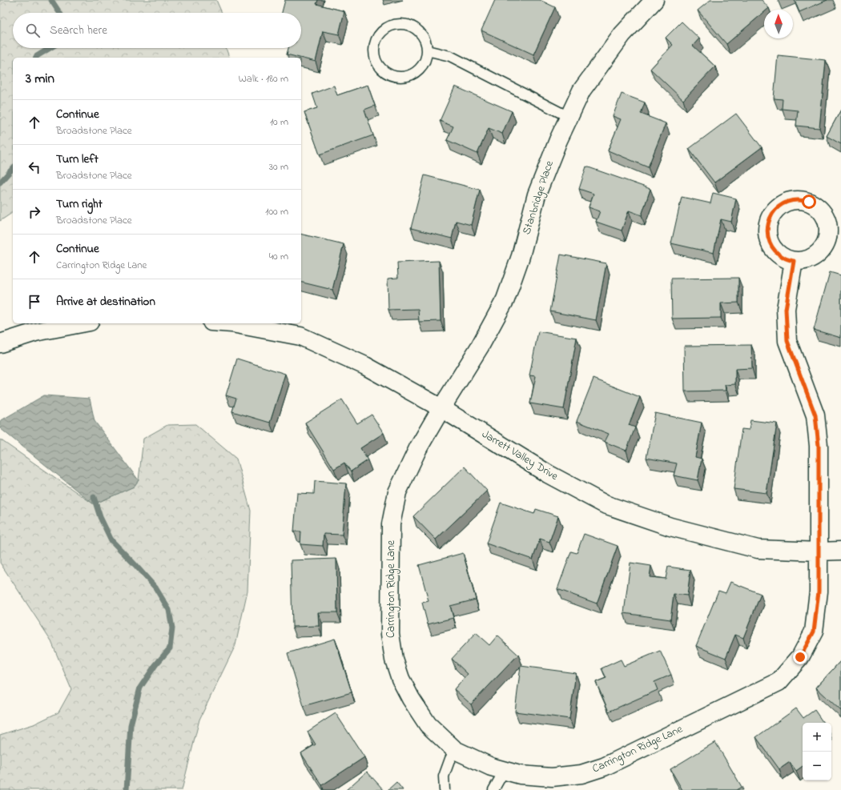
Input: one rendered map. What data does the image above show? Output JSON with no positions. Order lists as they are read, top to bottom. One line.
{"streets":{"street":["Stanbridge Place","Jarrett Valley Drive","Carrington Ridge Lane"]},"crossings":[["Stanbridge Place","Jarrett Valley Drive"],["Stanbridge Place","Carrington Ridge Lane"],["Jarrett Valley Drive","Carrington Ridge Lane"]],"north":"top","page":{"search":"Search here","heading":["3 min","Walk · 180 m"],"list":[["Continue","Broadstone Place","10 m"],["Turn left","Broadstone Place","30 m"],["Turn right","Broadstone Place","100 m"],["Continue","Carrington Ridge Lane","40 m"],"Arrive at destination"],"map_buttons":["+","−"]}}
